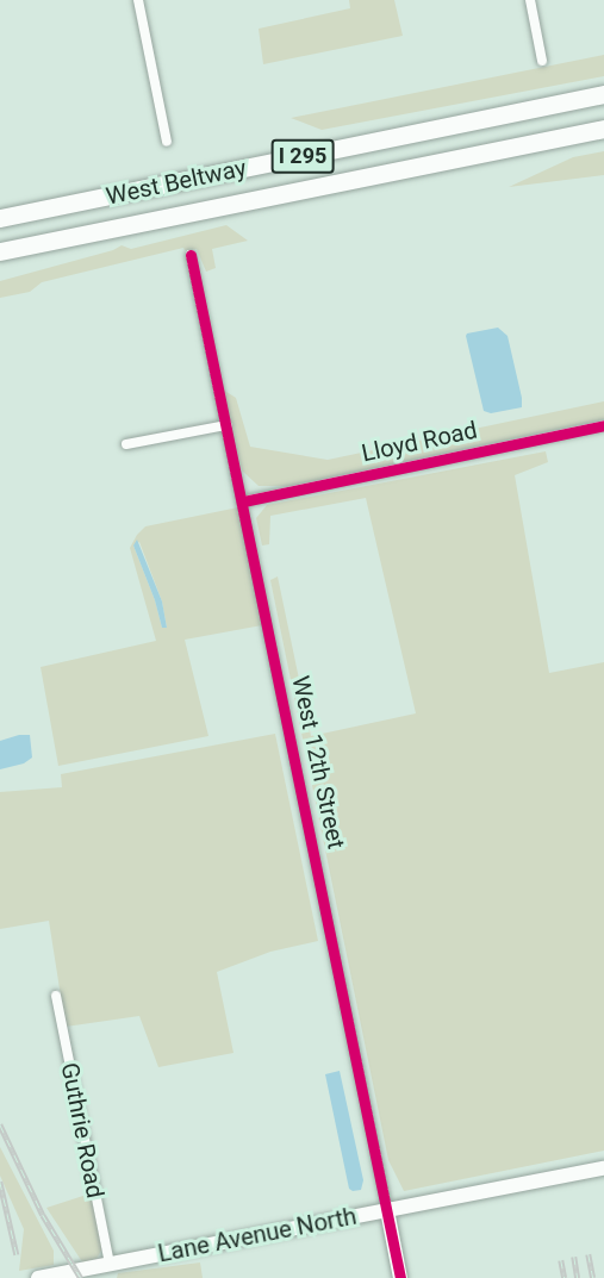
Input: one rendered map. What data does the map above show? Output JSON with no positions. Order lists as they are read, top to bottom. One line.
{"streets":{"highway":["I 295","West Beltway"],"main road":["West 12th Street","Lane Avenue North"],"street":["Lloyd Road","Guthrie Road"]},"crossings":[["Lloyd Road","West 12th Street"],["West 12th Street","Lane Avenue North"],["Guthrie Road","Lane Avenue North"]]}
